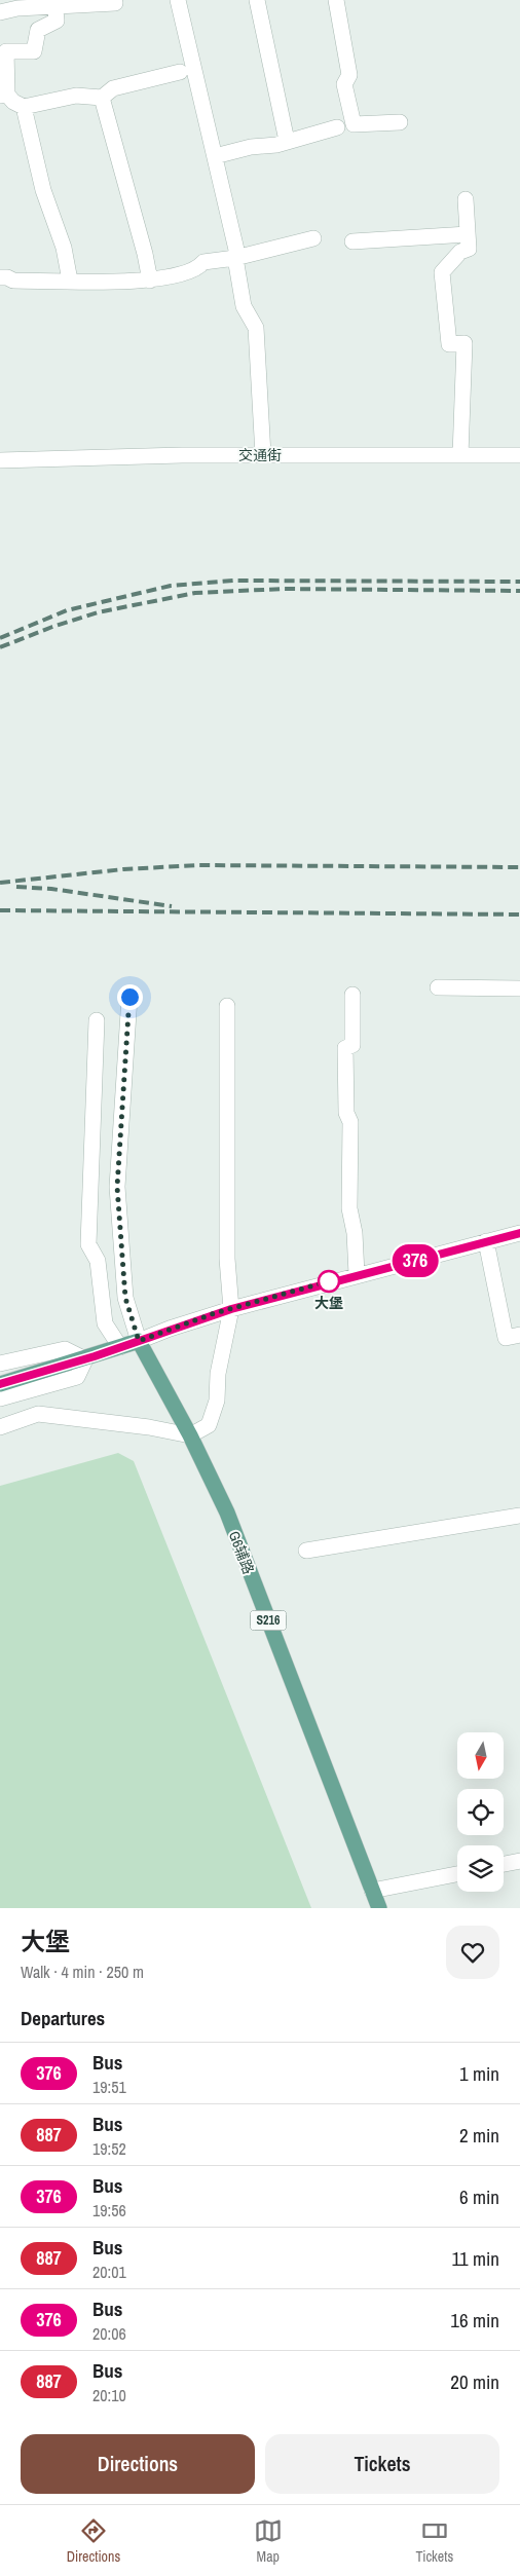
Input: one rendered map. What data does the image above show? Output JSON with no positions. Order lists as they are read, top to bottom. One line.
{"streets":{"main road":["G6辅路","S216"],"street":["交通街"]},"places":["大堡"],"lines":["bus line 376"],"north":"bottom","page":{"on_map":"376","heading":[["大堡","Walk · 4 min · 250 m"],"Departures"],"list":[{"mark":"376","name":"Bus","note":"19:51","value":"1 min"},{"mark":"887","name":"Bus","note":"19:52","value":"2 min"},{"mark":"376","name":"Bus","note":"19:56","value":"6 min"},{"mark":"887","name":"Bus","note":"20:01","value":"11 min"},{"mark":"376","name":"Bus","note":"20:06","value":"16 min"},{"mark":"887","name":"Bus","note":"20:10","value":"20 min"}],"buttons":["Directions","Tickets"],"tabs":["Directions","Map","Tickets"]}}
